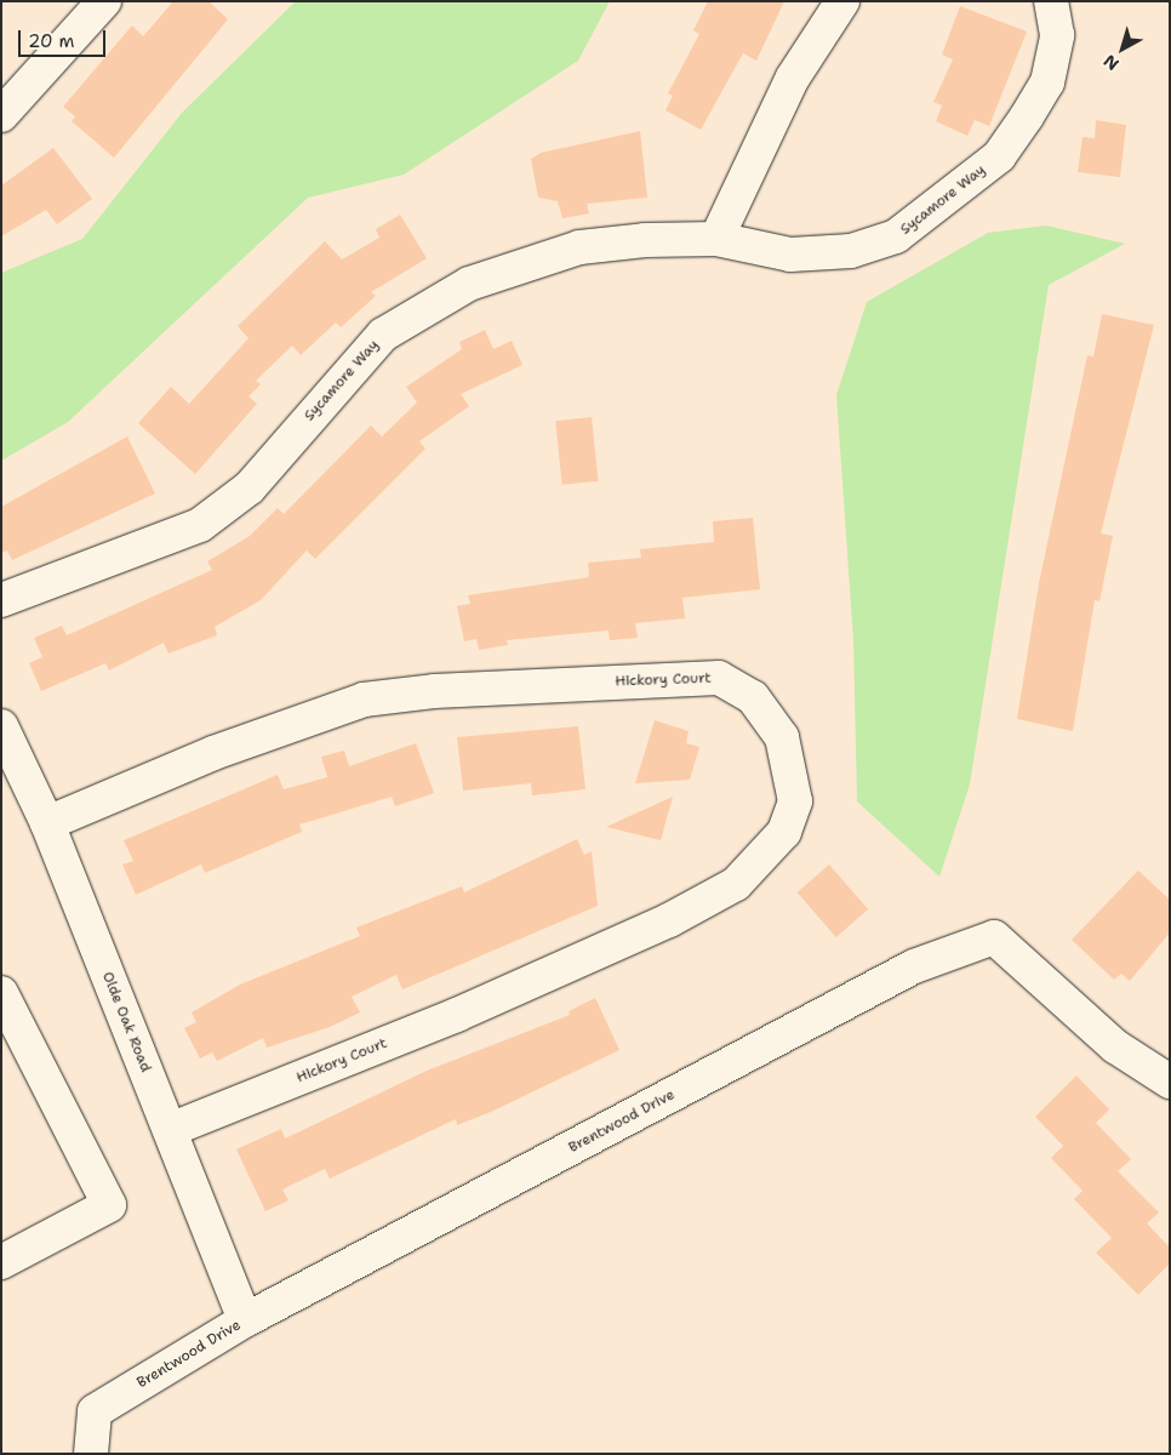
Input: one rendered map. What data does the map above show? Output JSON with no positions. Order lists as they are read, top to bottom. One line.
{"streets":{"street":["Sycamore Way","Hickory Court","Olde Oak Road","Brentwood Drive"]},"crossings":[["Hickory Court","Olde Oak Road"],["Olde Oak Road","Brentwood Drive"]],"scale_bar":"20 m","north":"bottom left"}
